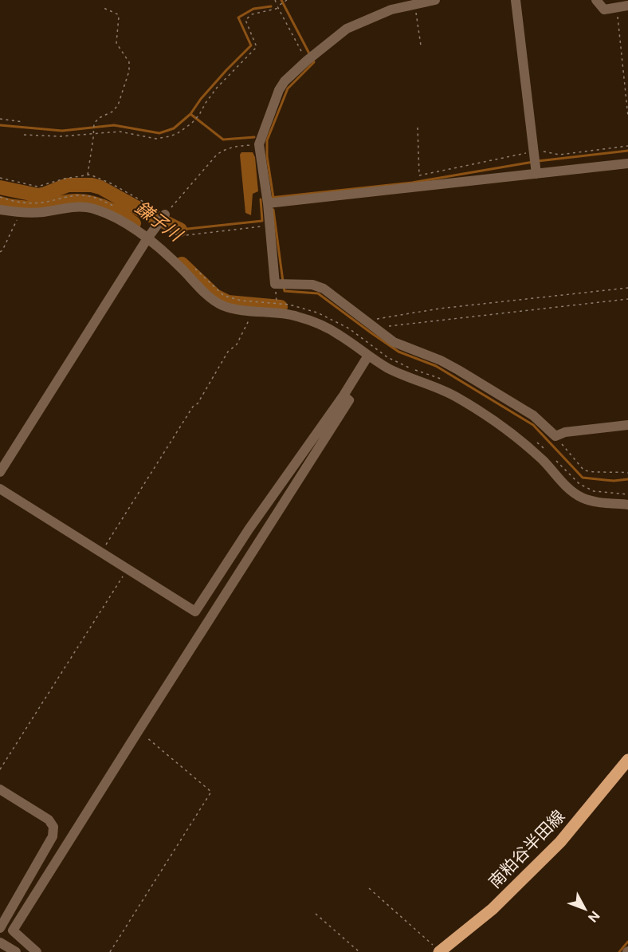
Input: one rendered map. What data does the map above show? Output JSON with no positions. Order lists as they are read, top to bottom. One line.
{"streets":{"main road":["南粕谷半田線"]},"water":["鎌子川"],"north":"bottom right"}
